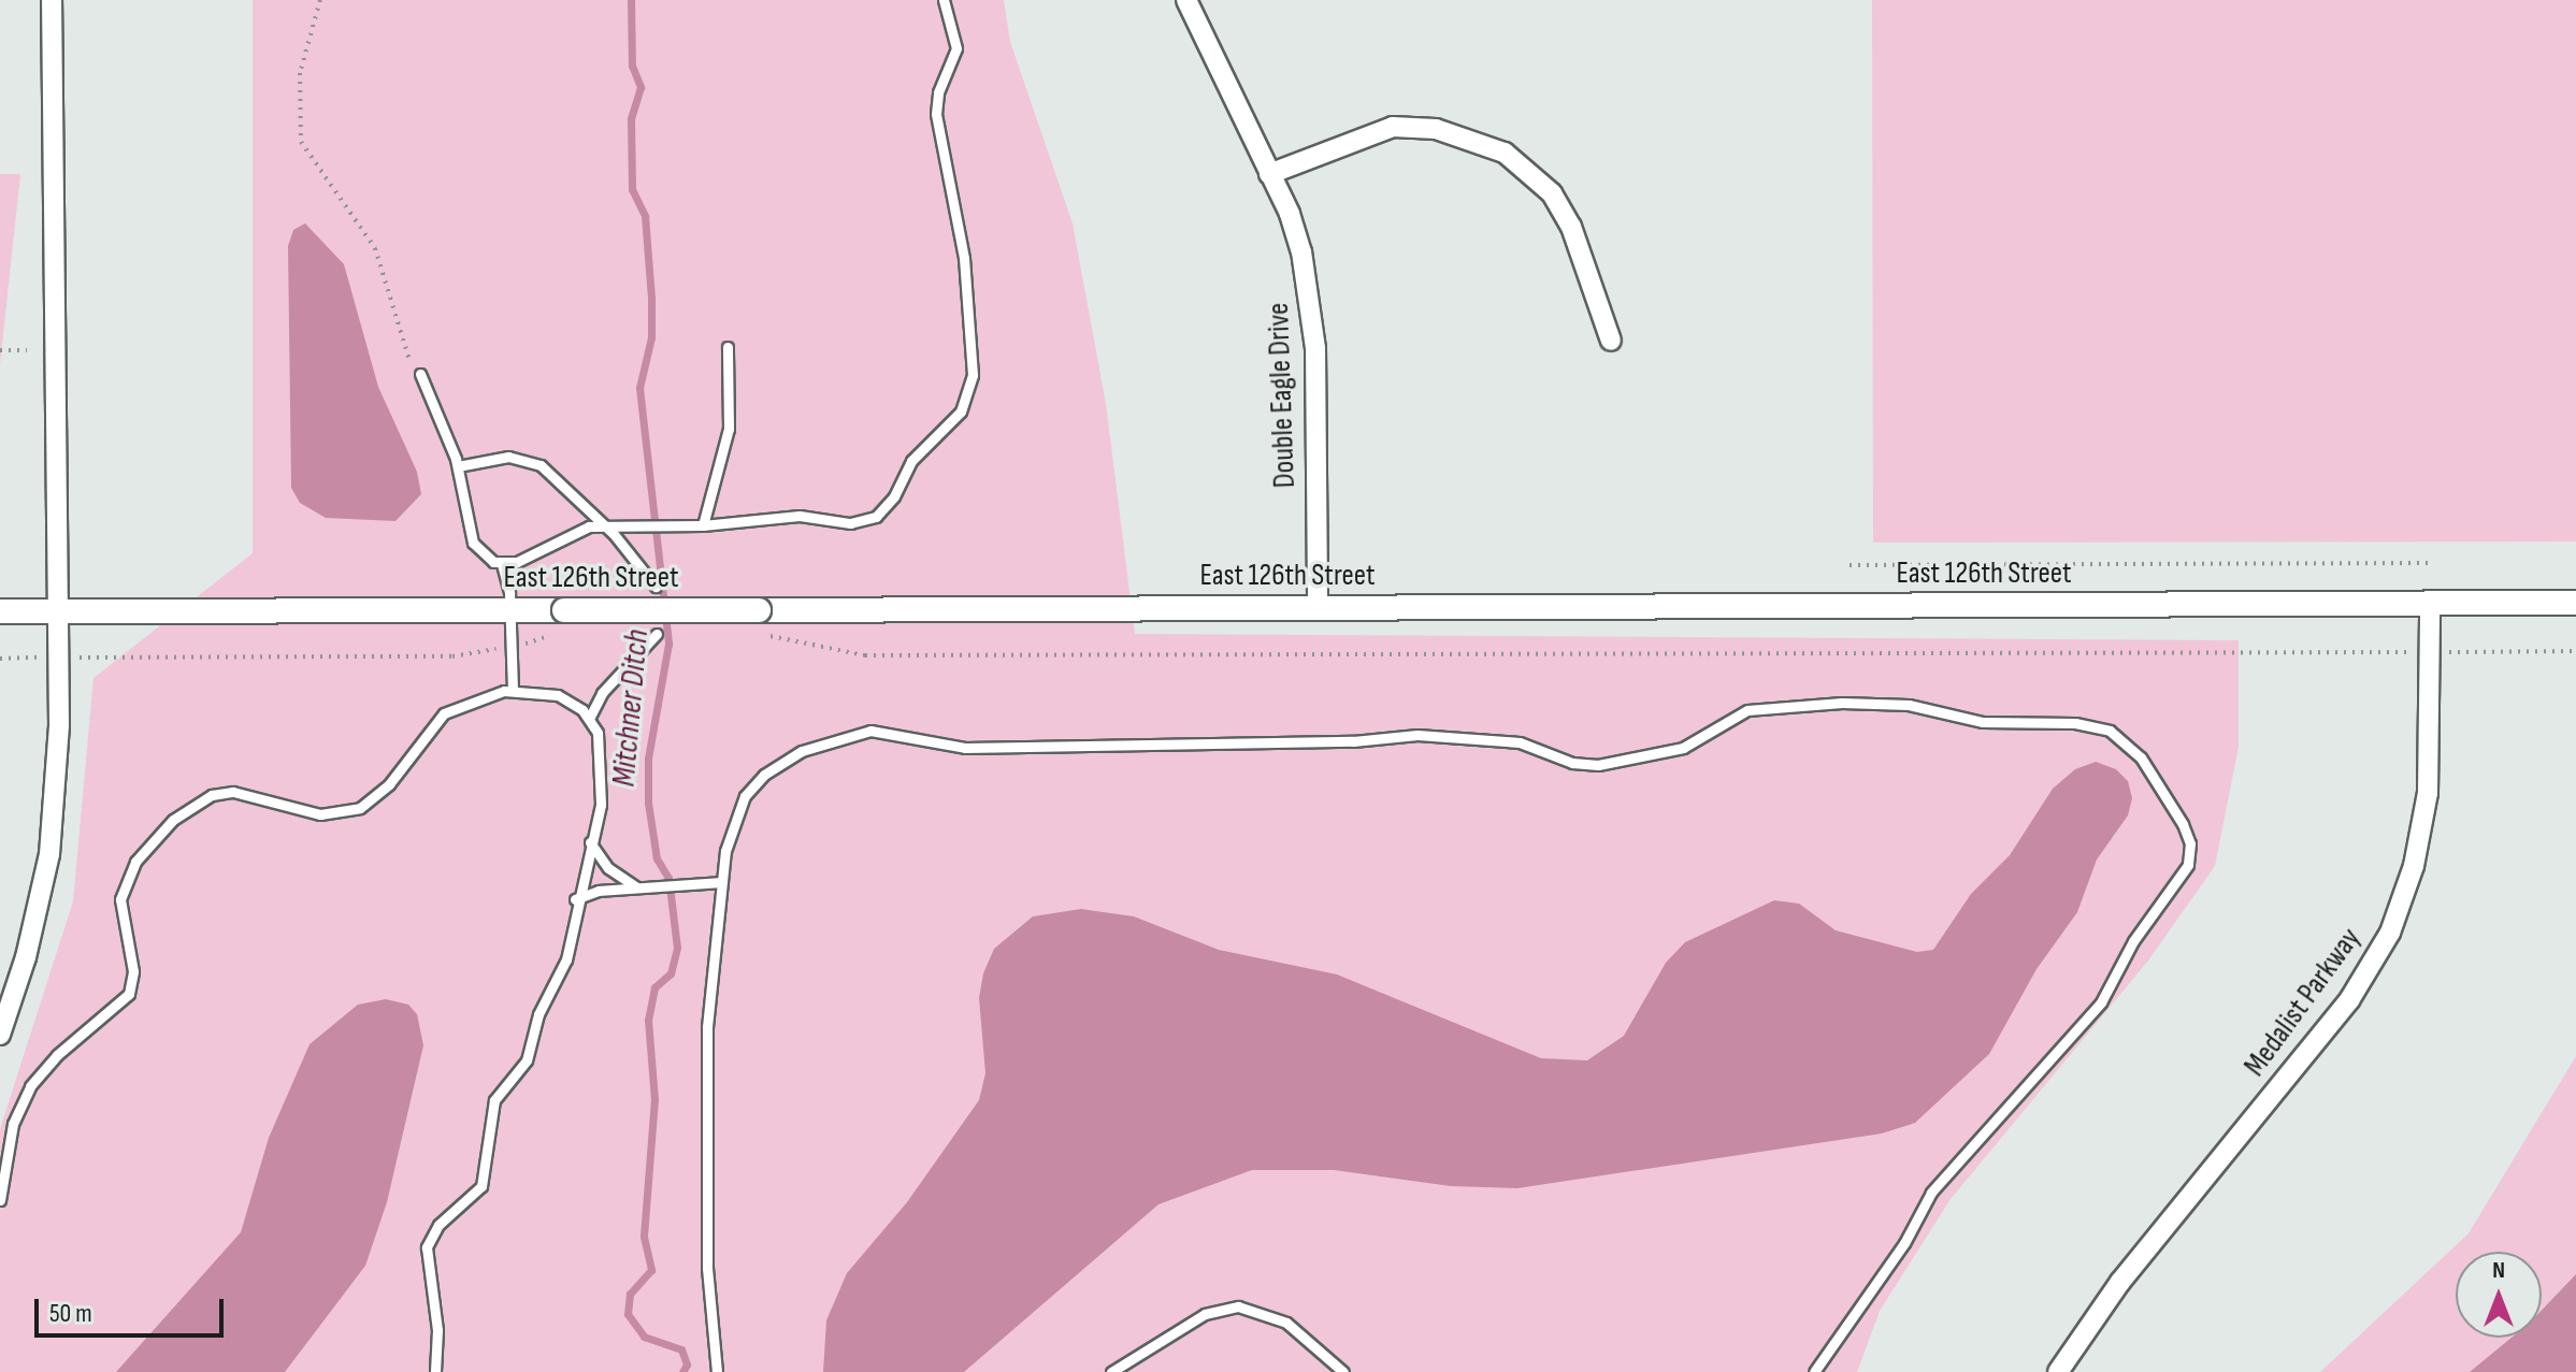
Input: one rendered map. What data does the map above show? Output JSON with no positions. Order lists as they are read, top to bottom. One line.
{"streets":{"street":["Double Eagle Drive","East 126th Street","Medalist Parkway"]},"crossings":[["Double Eagle Drive","East 126th Street"],["East 126th Street","Medalist Parkway"]],"water":["Mitchner Ditch"],"scale_bar":"50 m","north":"top"}
